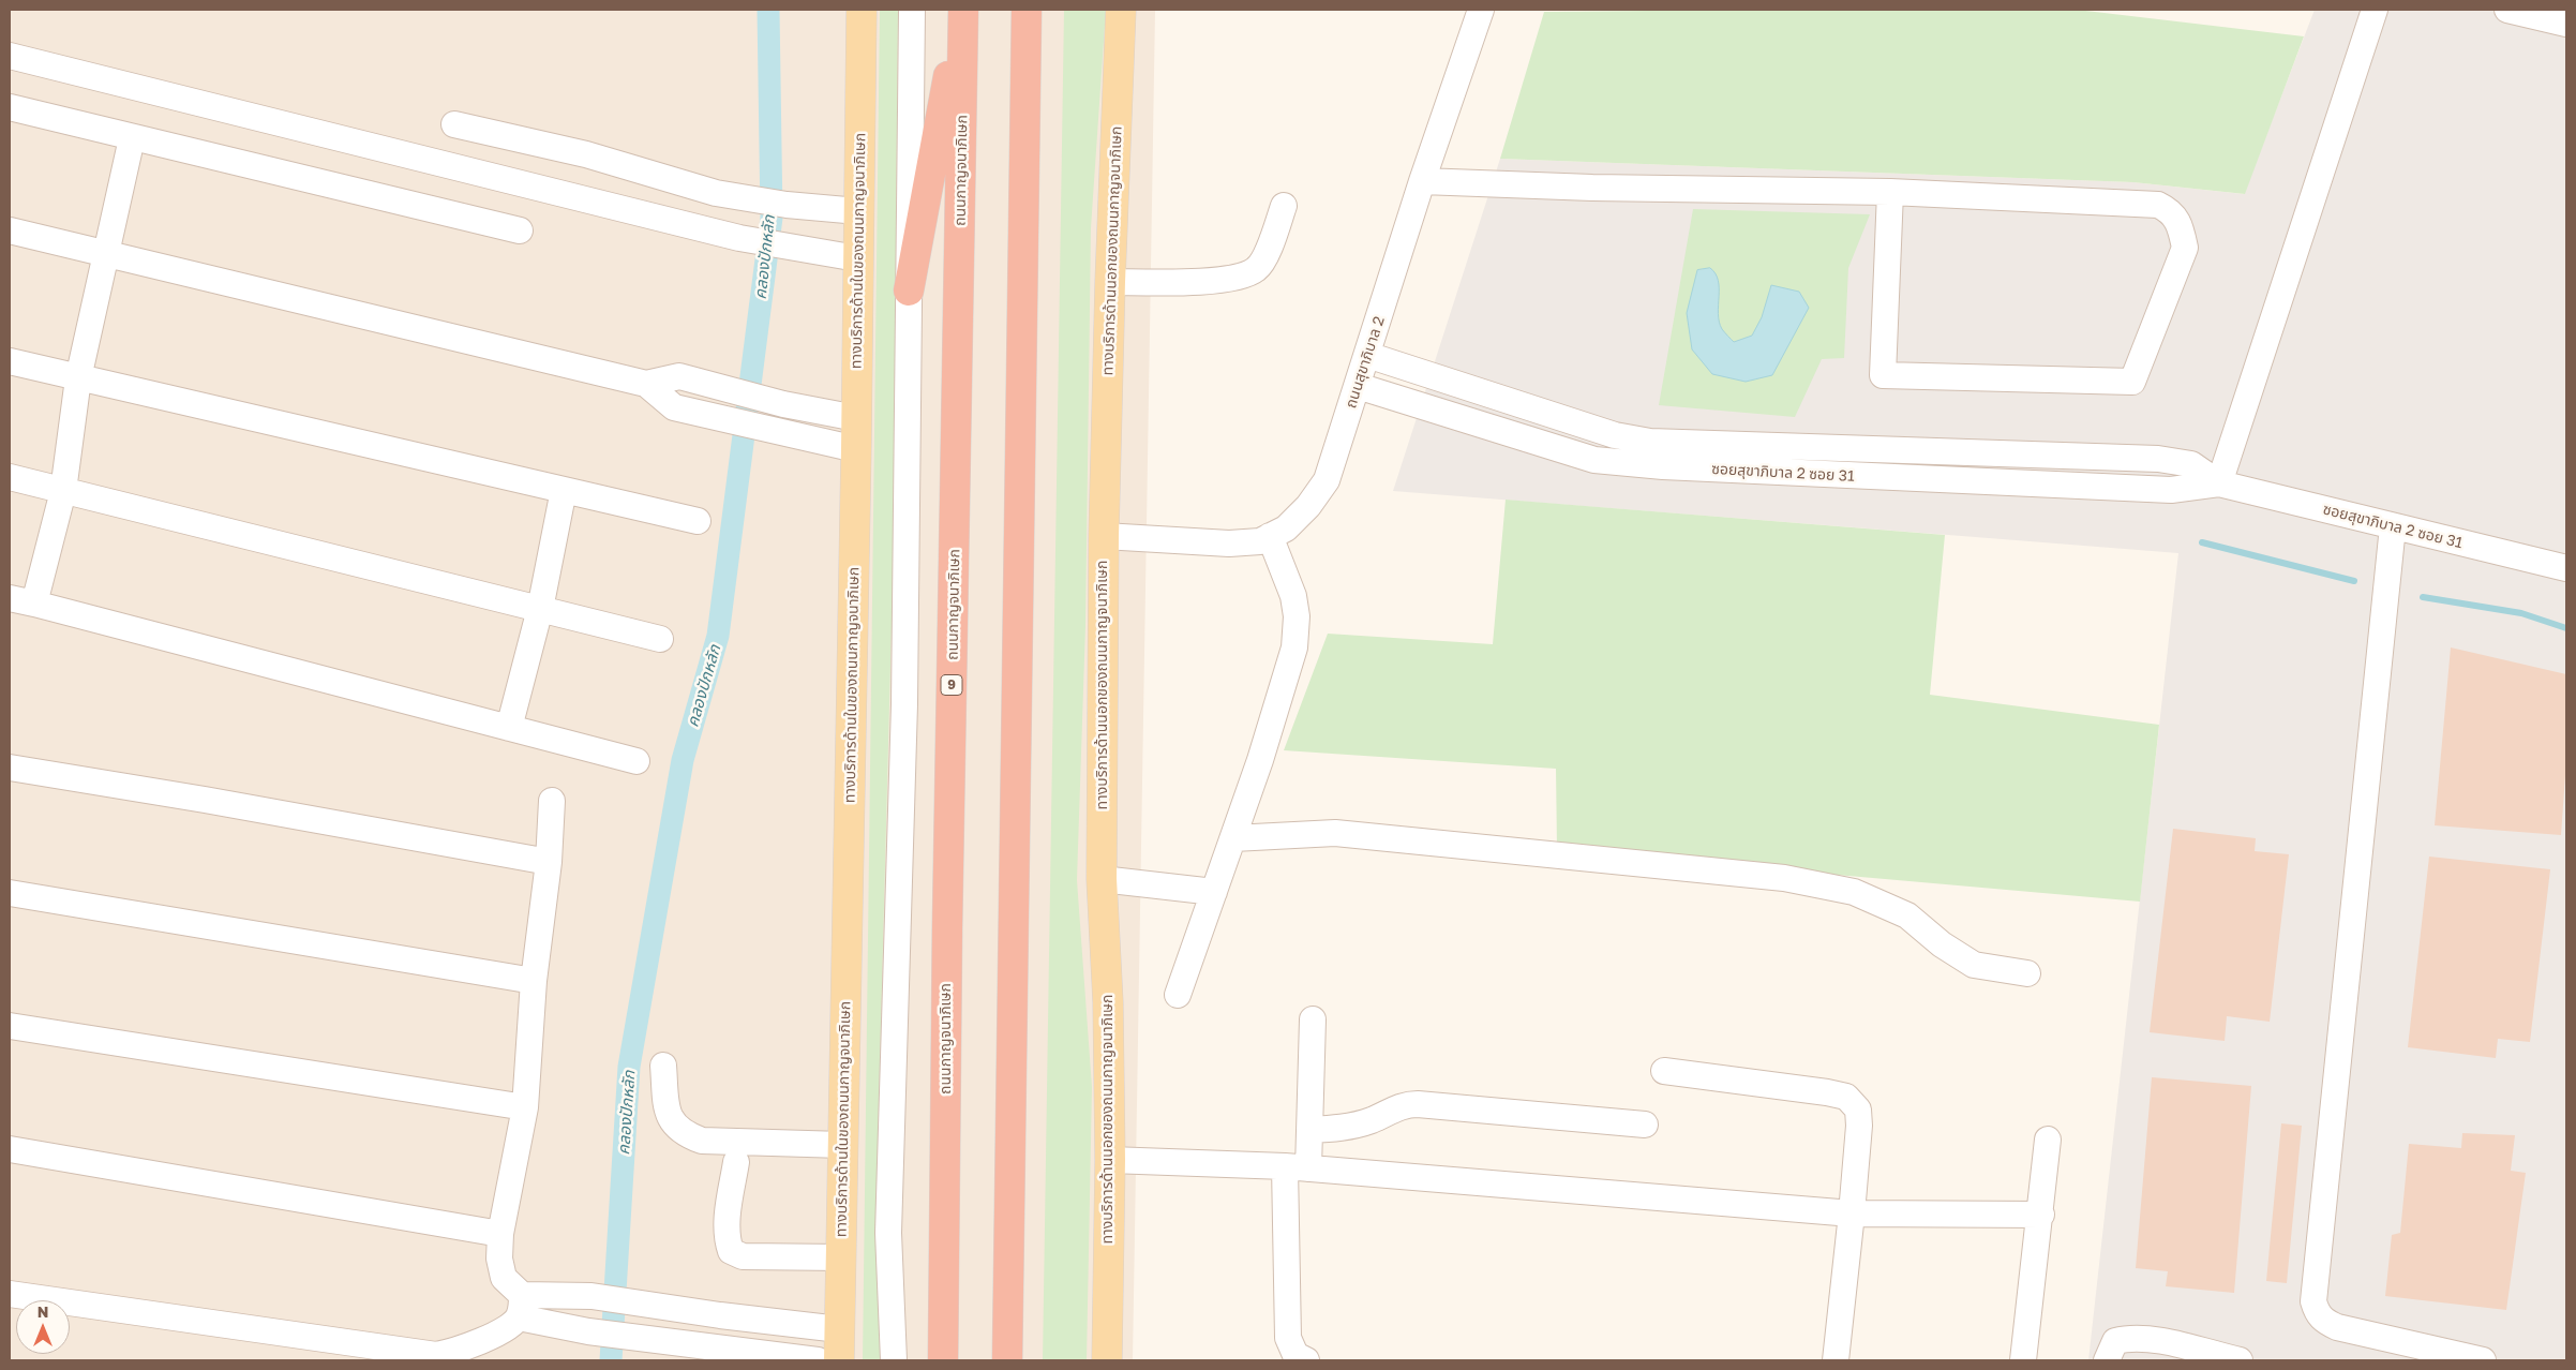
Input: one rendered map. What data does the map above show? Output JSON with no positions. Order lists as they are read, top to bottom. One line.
{"streets":{"highway":["ถนนกาญจนาภิเษก","9"],"main road":["ทางบริการด้านในของถนนกาญจนาภิเษก","ทางบริการด้านนอกของถนนกาญจนาภิเษก"],"street":["ถนนสุขาภิบาล 2","ซอยสุขาภิบาล 2 ซอย 31"]},"crossings":[["ทางบริการด้านนอกของถนนกาญจนาภิเษก","ถนนสุขาภิบาล 2"],["ถนนสุขาภิบาล 2","ซอยสุขาภิบาล 2 ซอย 31"]],"water":["คลองปักหลัก"],"north":"top"}
